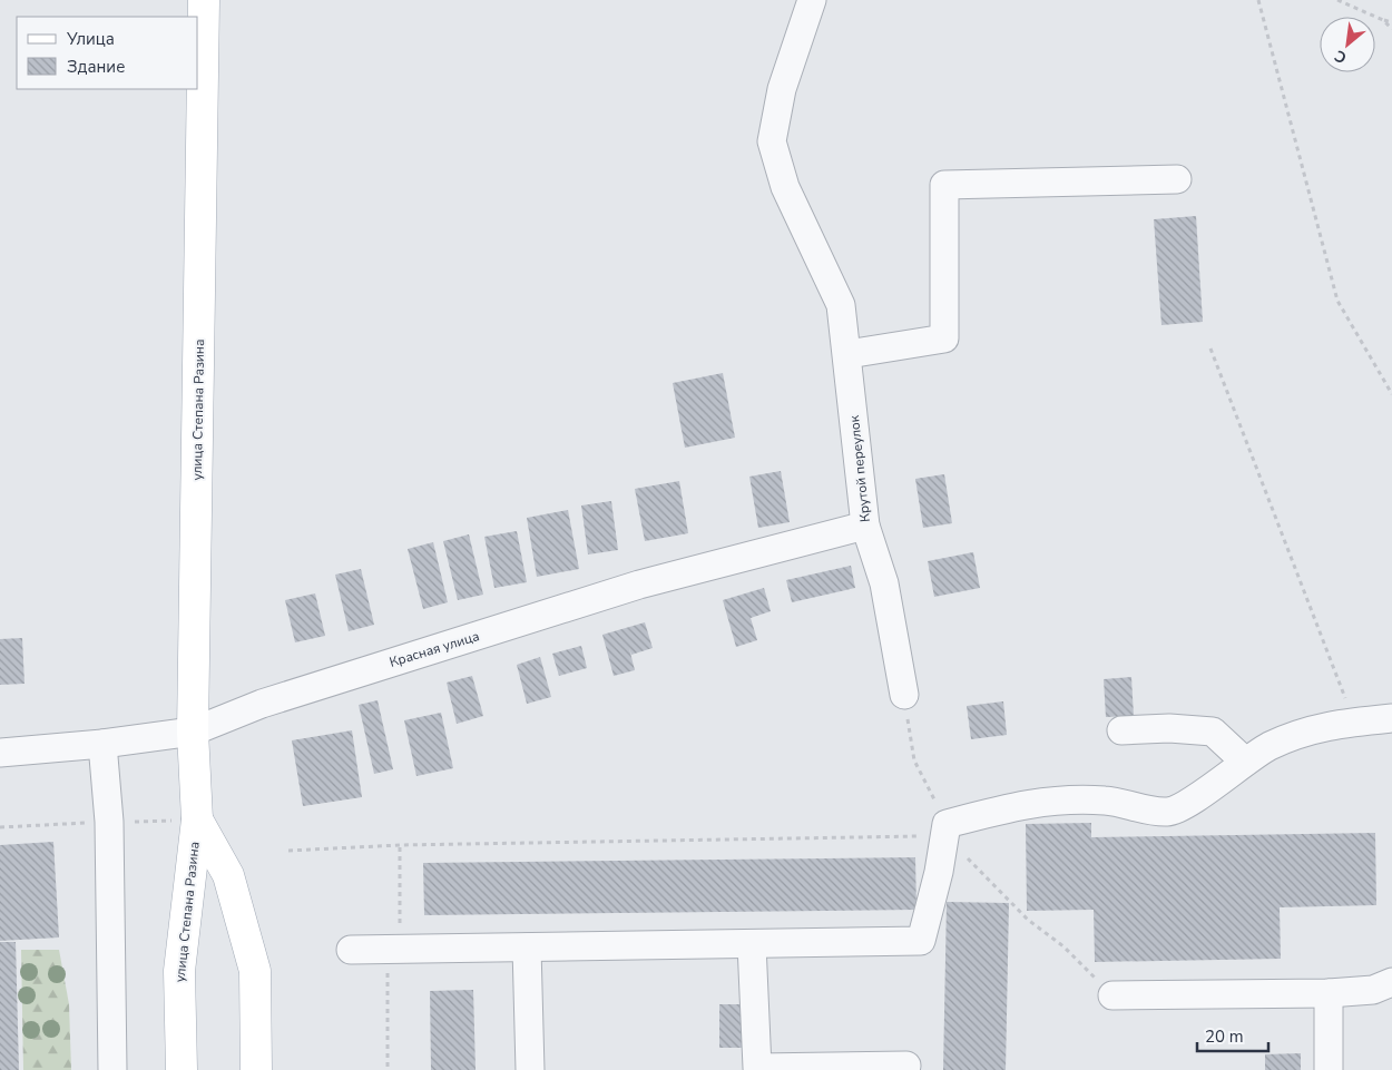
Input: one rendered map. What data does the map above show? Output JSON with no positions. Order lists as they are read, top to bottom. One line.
{"streets":{"main road":["улица Степана Разина"],"street":["Крутой переулок","Красная улица"]},"crossings":[["улица Степана Разина","Красная улица"],["Крутой переулок","Красная улица"]],"legend":["Улица","Здание"],"scale_bar":"20 m","north":"bottom left"}
